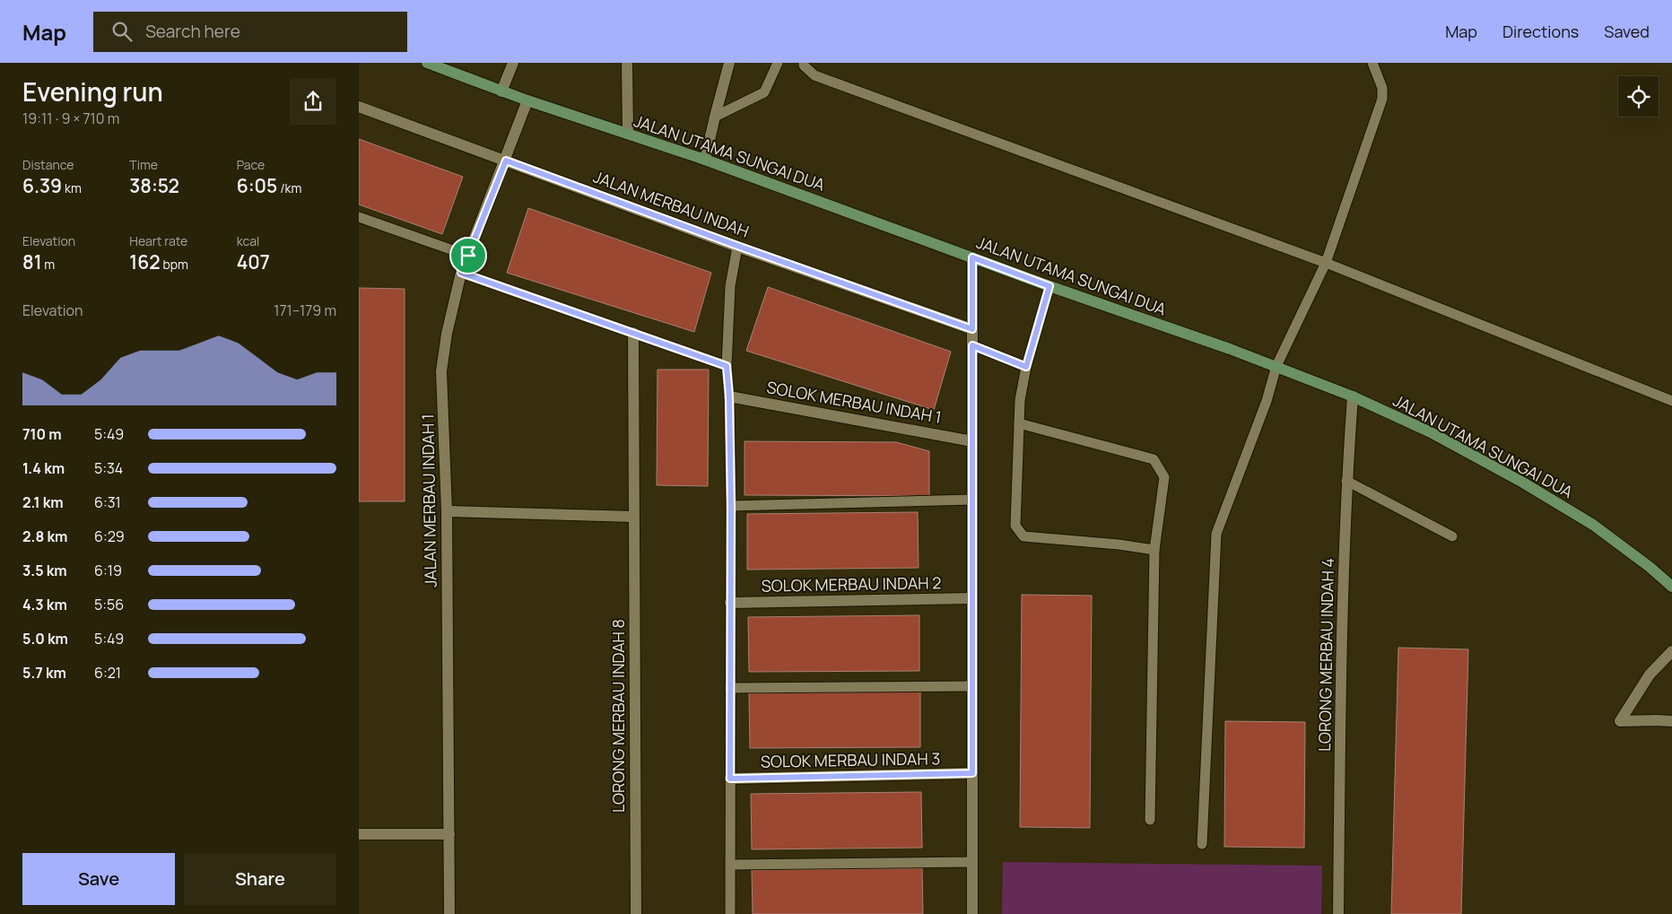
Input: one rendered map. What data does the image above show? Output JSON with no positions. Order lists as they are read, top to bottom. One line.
{"streets":{"main road":["JALAN UTAMA SUNGAI DUA"],"street":["JALAN MERBAU INDAH","SOLOK MERBAU INDAH 1","JALAN MERBAU INDAH 1","SOLOK MERBAU INDAH 2","LORONG MERBAU INDAH 4","LORONG MERBAU INDAH 8","SOLOK MERBAU INDAH 3"]},"crossings":[["JALAN UTAMA SUNGAI DUA","JALAN MERBAU INDAH 1"],["JALAN UTAMA SUNGAI DUA","LORONG MERBAU INDAH 4"],["JALAN MERBAU INDAH","JALAN MERBAU INDAH 1"]],"page":{"header":"Map","search":"Search here","nav":["Map","Directions","Saved"],"heading":["Evening run","19:11 · 9 × 710 m"],"stats":[["Distance","6.39 km"],["Time","38:52"],["Pace","6:05 /km"],["Elevation","81 m"],["Heart rate","162 bpm"],["kcal","407"]],"chart":["Elevation","171–179 m"],"list":[{"name":"710 m","note":"5:49"},{"name":"1.4 km","note":"5:34"},{"name":"2.1 km","note":"6:31"},{"name":"2.8 km","note":"6:29"},{"name":"3.5 km","note":"6:19"},{"name":"4.3 km","note":"5:56"},{"name":"5.0 km","note":"5:49"},{"name":"5.7 km","note":"6:21"}],"buttons":["Save","Share"]}}
